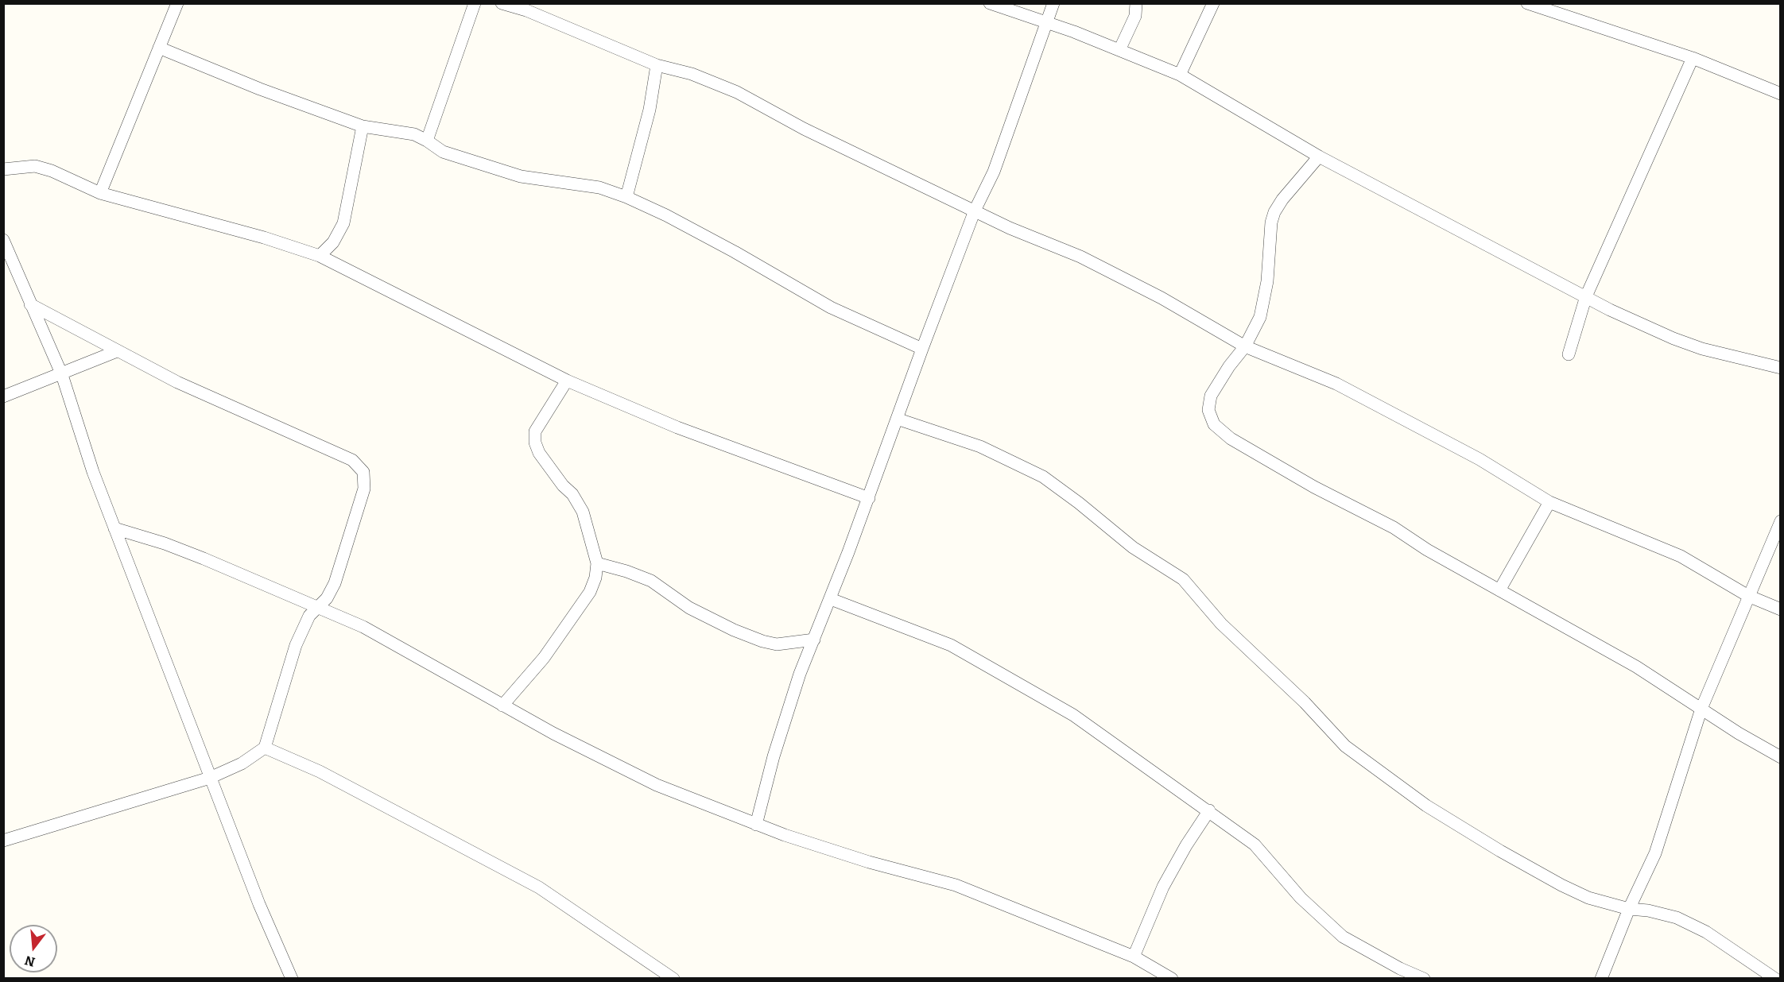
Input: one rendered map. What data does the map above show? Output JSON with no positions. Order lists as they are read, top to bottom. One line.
{"north":"bottom"}
